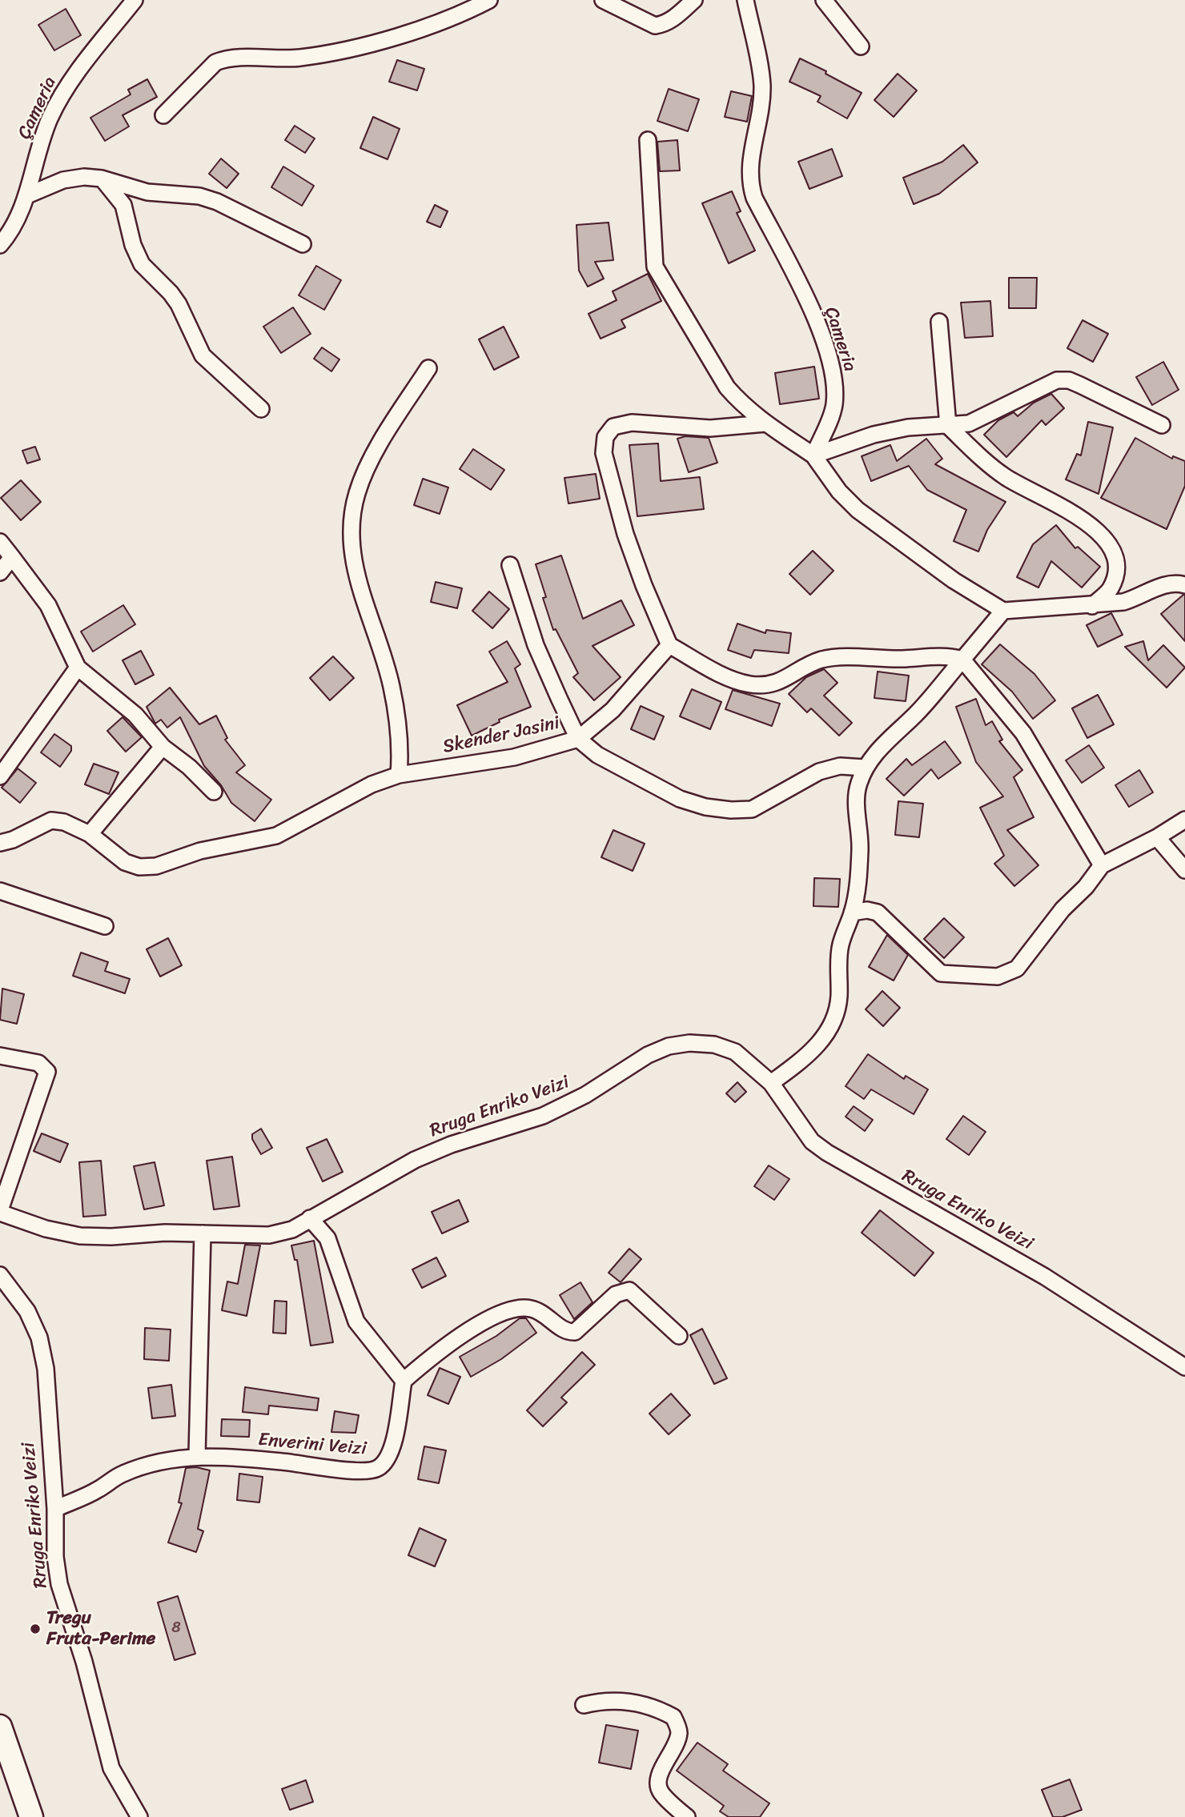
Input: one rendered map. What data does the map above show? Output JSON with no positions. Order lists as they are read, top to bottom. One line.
{"streets":{"street":["Çameria","Skender Jasini","Rruga Enriko Veizi","Enverini Veizi"]},"crossings":[["Rruga Enriko Veizi","Enverini Veizi"]],"places":["Tregu Fruta-Perime"],"house_numbers":["8"]}
